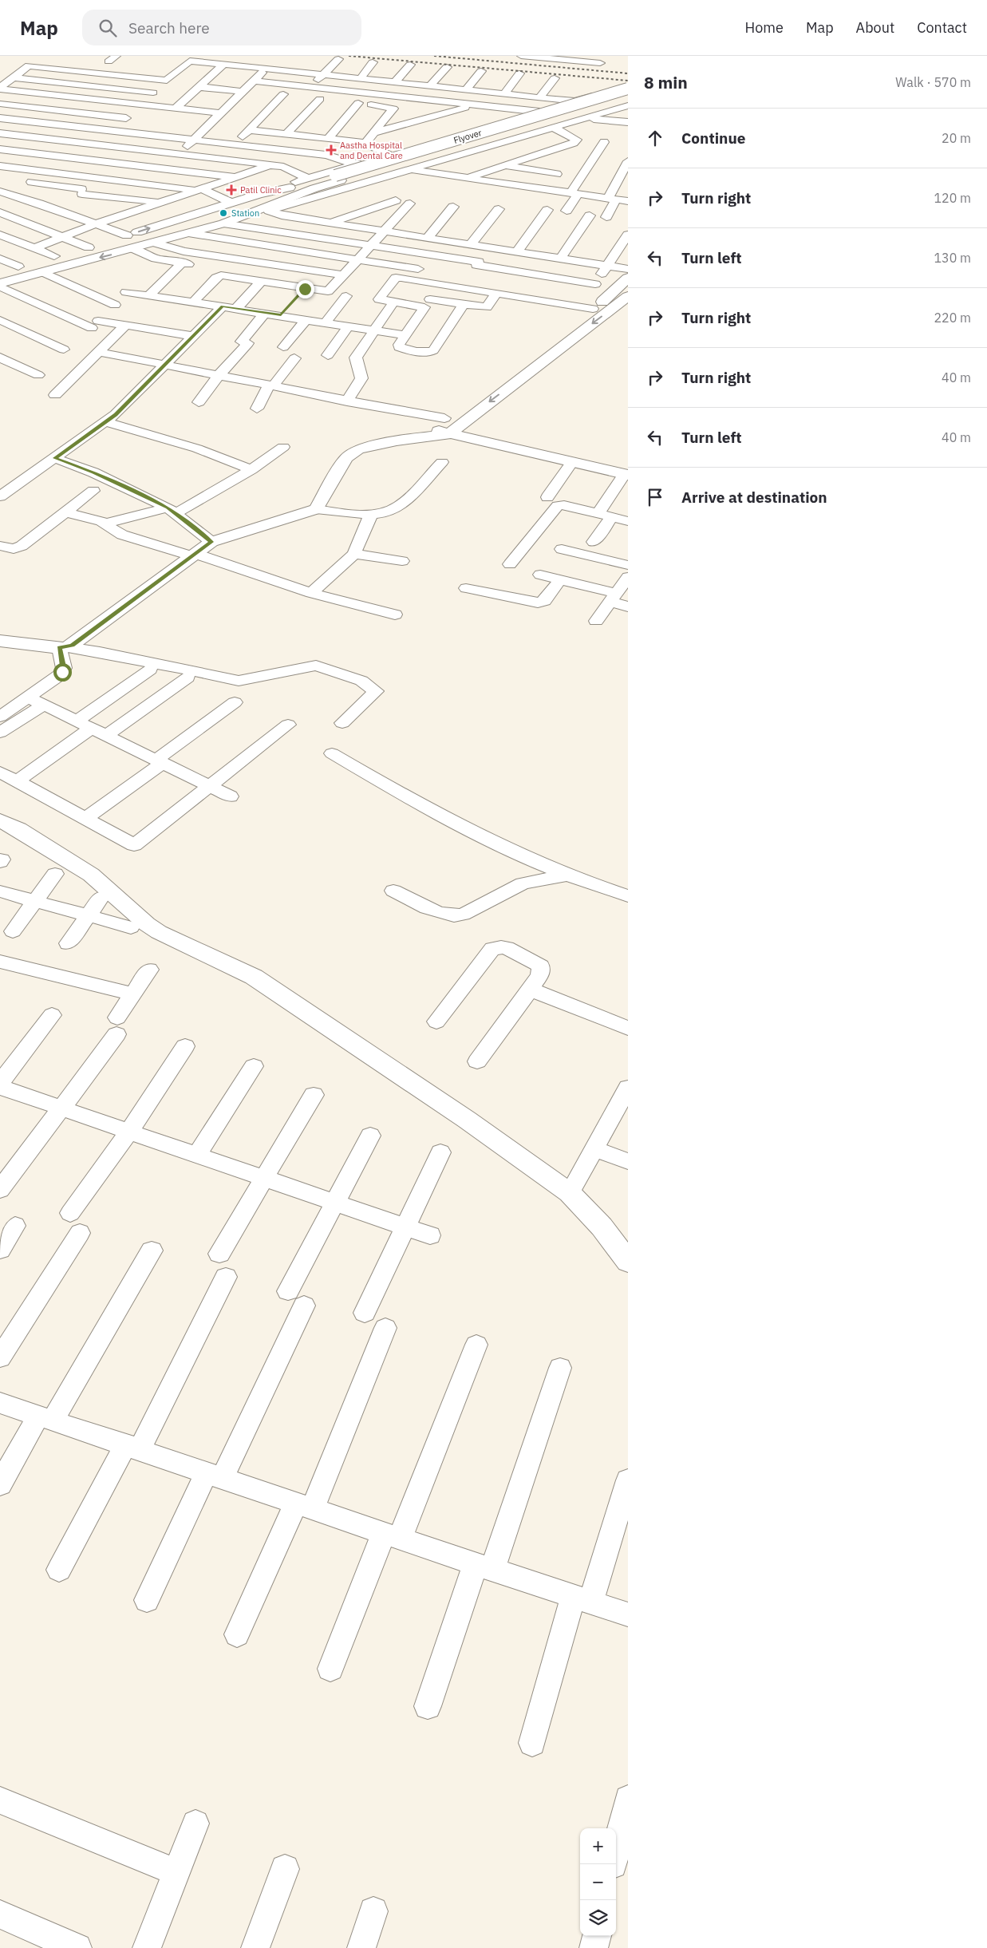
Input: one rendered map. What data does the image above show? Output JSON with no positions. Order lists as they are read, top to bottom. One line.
{"streets":{"street":["Flyover"]},"places":{"health":["Aastha Hospital and Dental Care","Patil Clinic"],"other":["Station"]},"page":{"header":"Map","search":"Search here","nav":["Home","Map","About","Contact"],"heading":["8 min","Walk · 570 m"],"list":[["Continue","20 m"],["Turn right","120 m"],["Turn left","130 m"],["Turn right","220 m"],["Turn right","40 m"],["Turn left","40 m"],"Arrive at destination"],"map_buttons":["+","−"]}}
